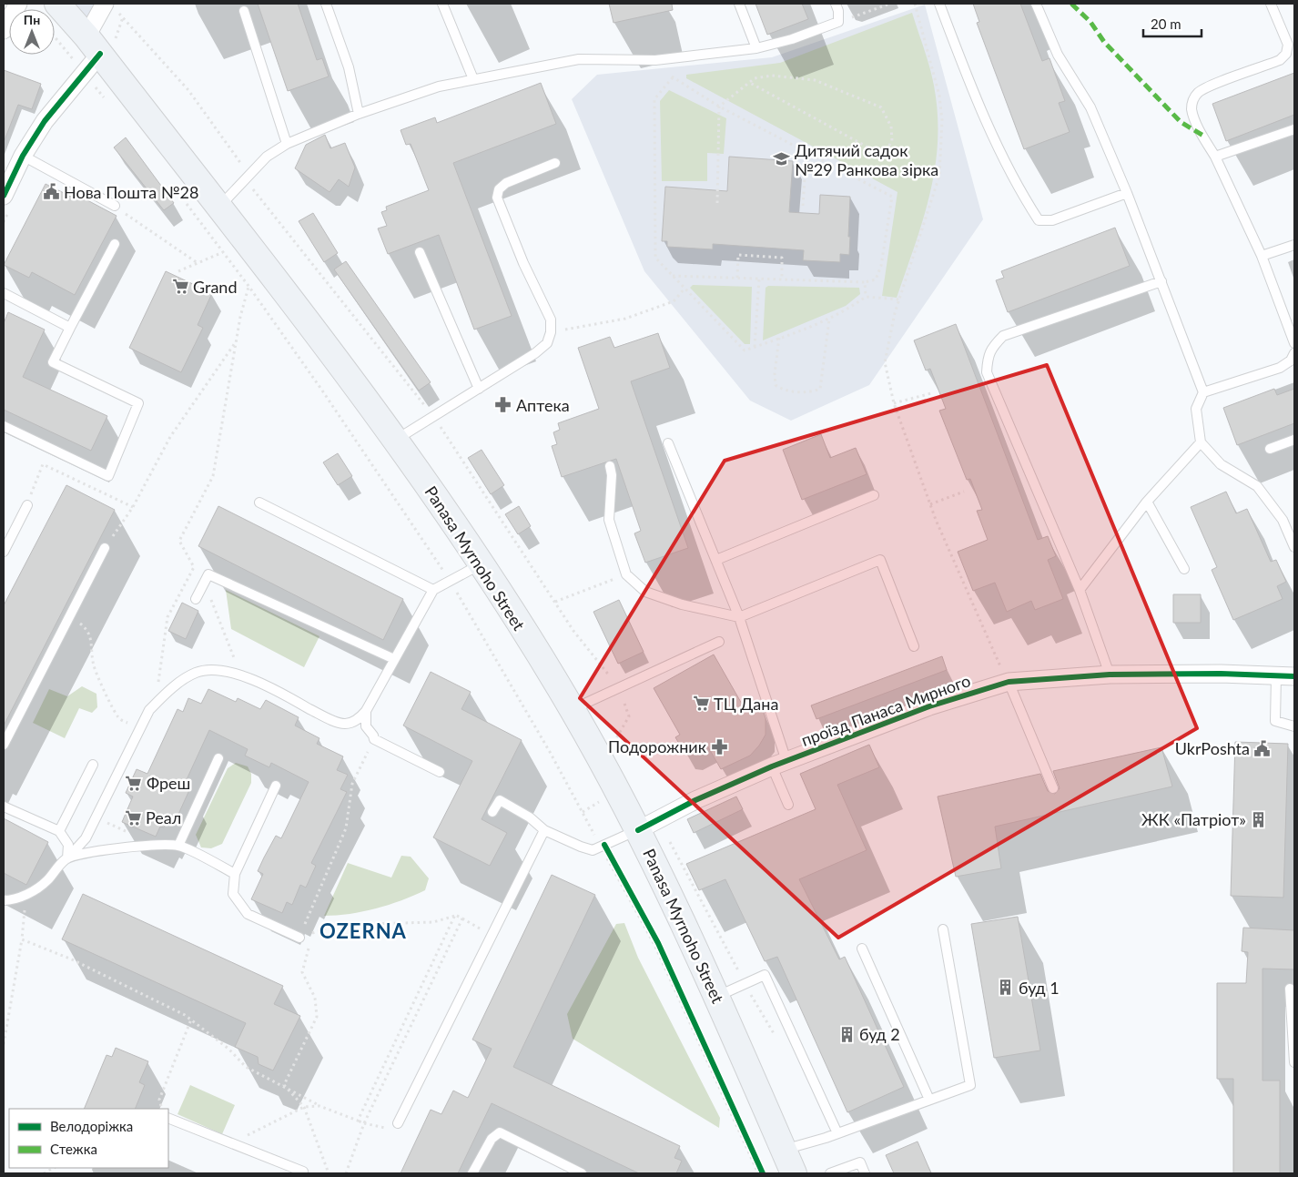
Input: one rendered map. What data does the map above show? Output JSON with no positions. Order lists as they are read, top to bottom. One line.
{"streets":{"main road":["Panasa Myrnoho Street"],"street":["проїзд Панаса Мирного"]},"crossings":[["Panasa Myrnoho Street","проїзд Панаса Мирного"]],"districts":["OZERNA"],"places":{"school or university":["Дитячий садок №29 Ранкова зірка"],"public building":["Нова Пошта №28","UkrPoshta"],"supermarket":["Grand","ТЦ Дана","Фреш","Реал"],"pharmacy":["Аптека","Подорожник"],"building":["ЖК «Патріот»","буд 1","буд 2"]},"legend":["Велодоріжка","Стежка"],"scale_bar":"20 m","north":"top"}
